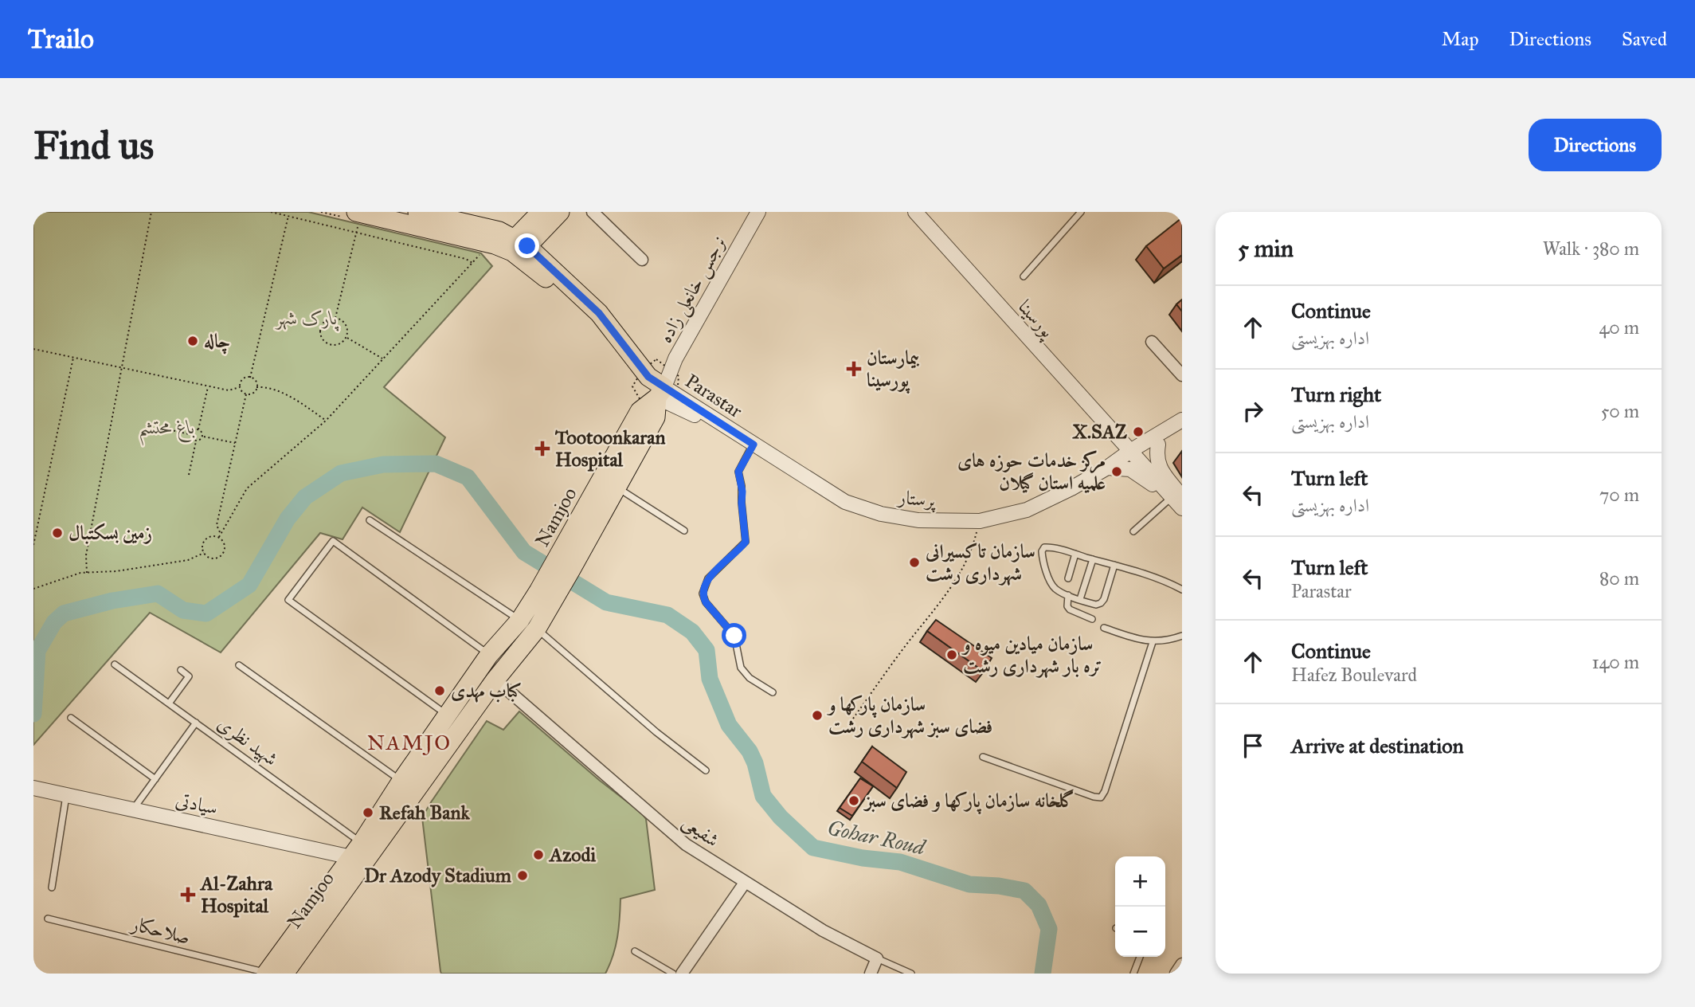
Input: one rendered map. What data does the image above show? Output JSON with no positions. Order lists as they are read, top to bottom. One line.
{"streets":{"main road":["Namjoo"],"street":["نرجس خانعلی زاده","پورسینا","Parastar","پرستار","سیادتی","شفیعی"],"lane":["شهید نظری","صلاحکار"]},"crossings":[["نرجس خانعلی زاده","Parastar"],["نرجس خانعلی زاده","Namjoo"],["پورسینا","پرستار"],["Parastar","پرستار"],["Parastar","Namjoo"],["Namjoo","شهید نظری"],["Namjoo","سیادتی"],["Namjoo","شفیعی"],["Namjoo","صلاحکار"],["شهید نظری","سیادتی"]],"districts":["NAMJO"],"water":["Gohar Roud"],"parks":["پارک شهر","باغ محتشم"],"places":{"other":["چاله","X.SAZ","مرکز خدمات حوزه های علمیه استان گیلان","زمین بسکتبال","سازمان تاکسیرانی شهرداری رشت","سازمان میادین میوه و تره بار شهرداری رشت","کباب مهدی","سازمان پارکها و فضای سبز شهرداری رشت","گلخانه سازمان پارکها و فضای سبز","Refah Bank","Azodi","Dr Azody Stadium"],"health":["بیمارستان پورسینا","Tootoonkaran Hospital","Al-Zahra Hospital"]},"page":{"header":"Trailo","nav":["Map","Directions","Saved"],"buttons":"Directions","title":"Find us","heading":["5 min","Walk · 380 m"],"list":[["Continue","اداره بهزیستی","40 m"],["Turn right","اداره بهزیستی","50 m"],["Turn left","اداره بهزیستی","70 m"],["Turn left","Parastar","80 m"],["Continue","Hafez Boulevard","140 m"],"Arrive at destination"],"map_buttons":["+","−"]}}
